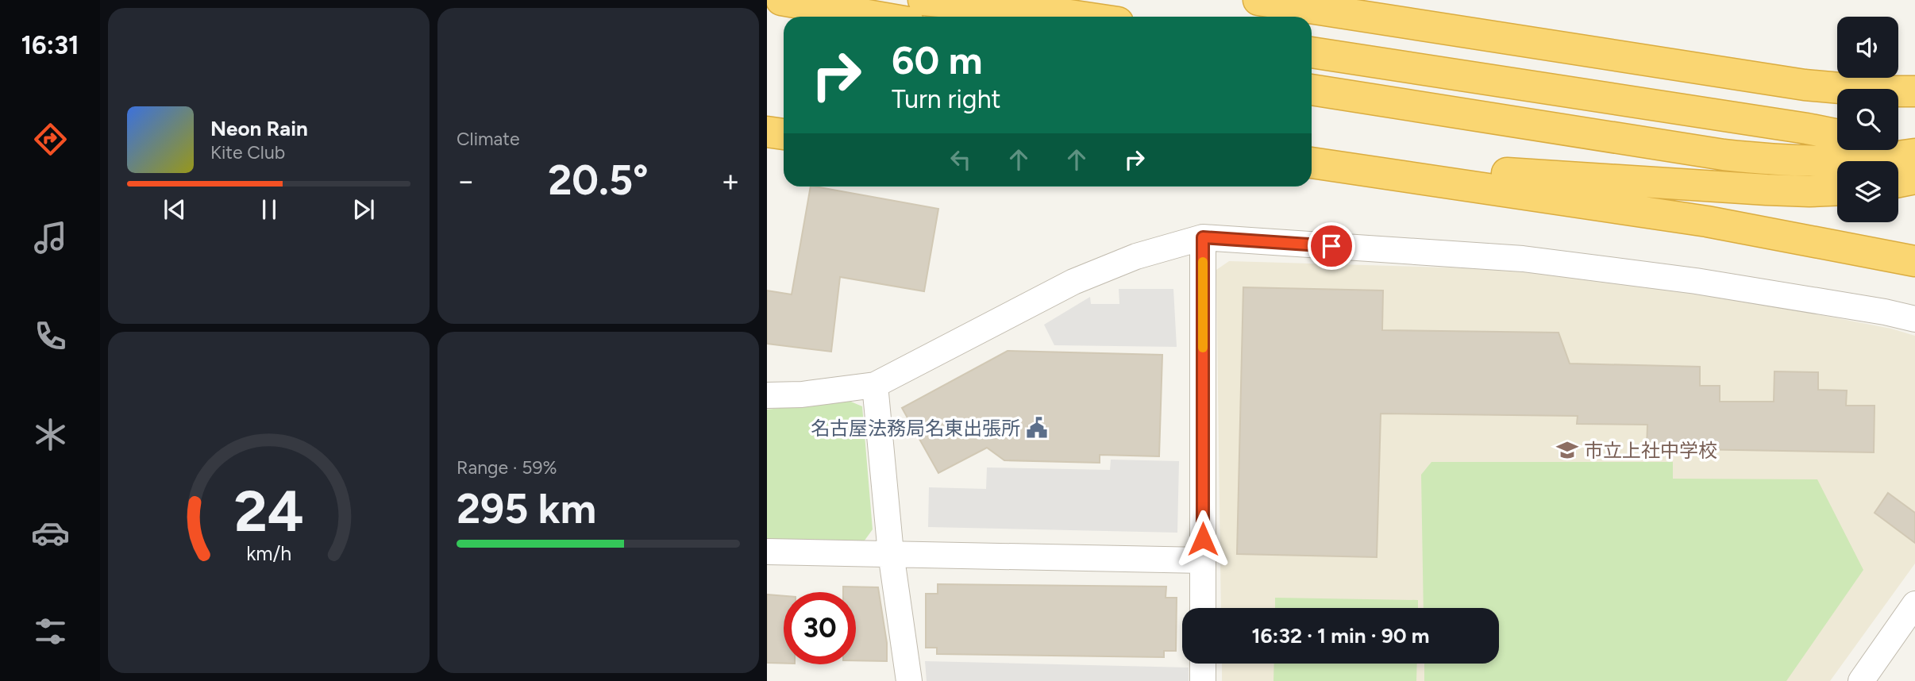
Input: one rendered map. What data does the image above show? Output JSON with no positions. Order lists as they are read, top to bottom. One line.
{"places":{"public building":["名古屋法務局名東出張所"],"school or university":["市立上社中学校"]},"page":{"tabs":"16:31","tile":["Climate",["Range · 59%","295 km"]],"turn":["60 m","Turn right"],"song":["Neon Rain","Kite Club"],"heat":["−","20.5°","+"],"limit":"30","trip":"16:32 · 1 min · 90 m","gauge":["24","km/h"]}}
